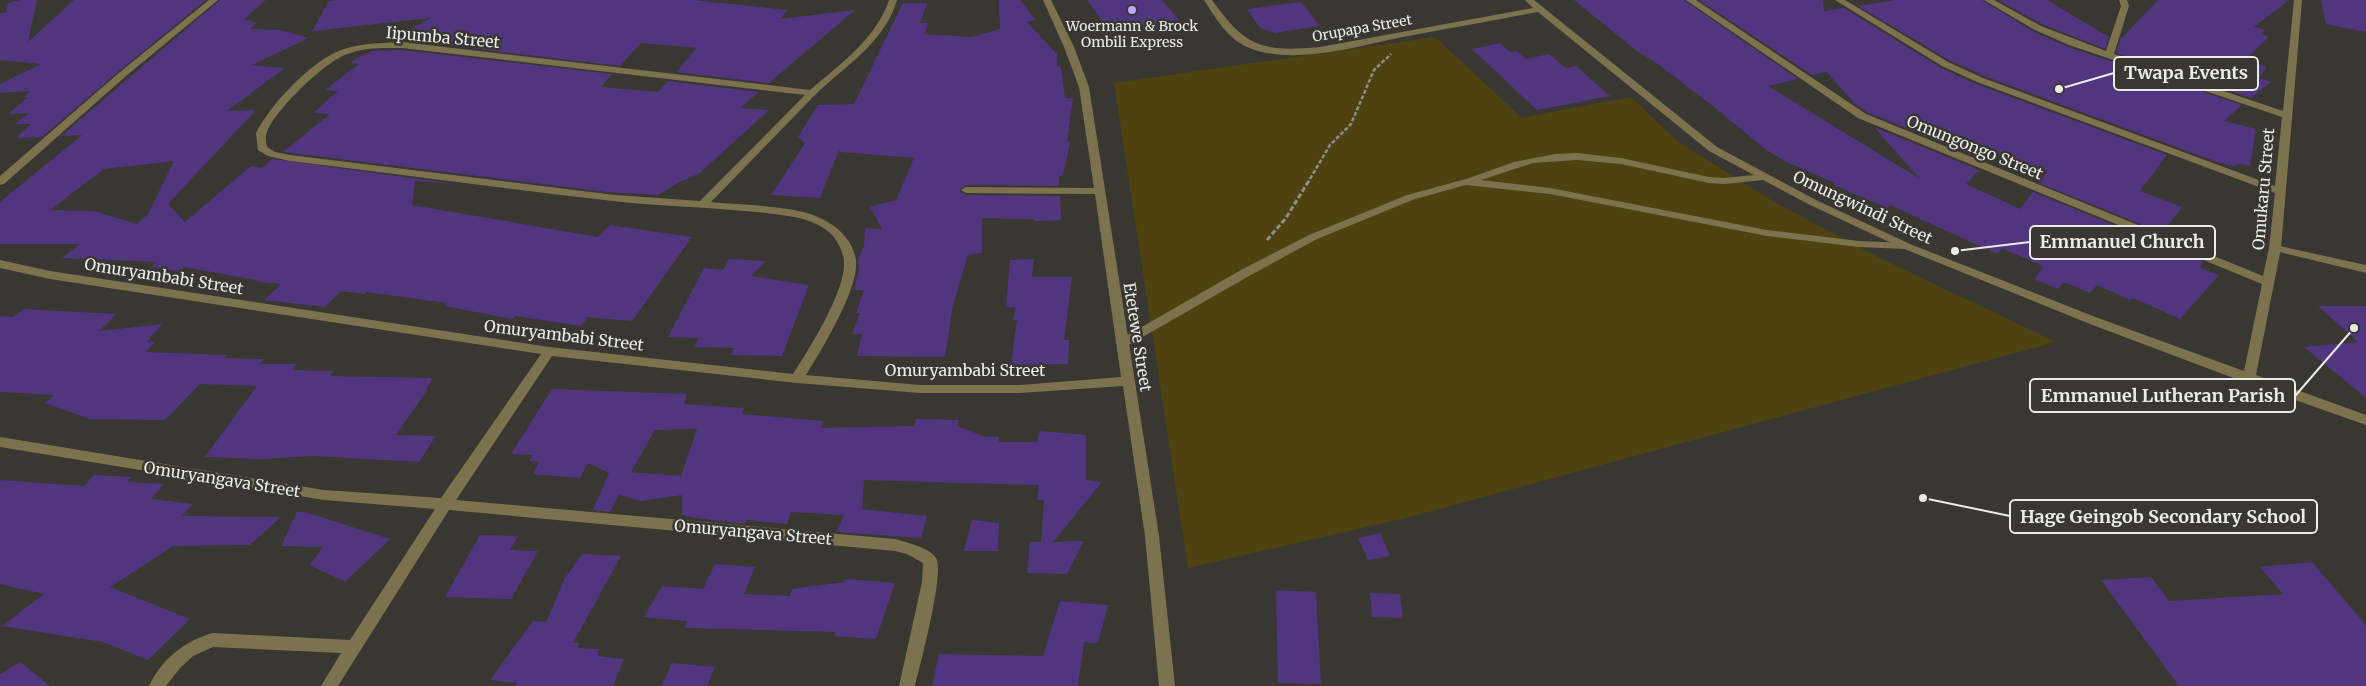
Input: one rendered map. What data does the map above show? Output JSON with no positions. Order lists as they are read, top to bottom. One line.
{"streets":{"street":["Orupapa Street","Iipumba Street","Omungongo Street","Omukaru Street","Omungwindi Street","Omuryambabi Street","Etetewe Street","Omuryangava Street"]},"crossings":[["Orupapa Street","Omungwindi Street"],["Iipumba Street","Omuryambabi Street"],["Omungongo Street","Omukaru Street"],["Omukaru Street","Omungwindi Street"],["Omuryambabi Street","Etetewe Street"]],"places":["Woermann & Brock Ombili Express","Twapa Events","Emmanuel Church","Emmanuel Lutheran Parish","Hage Geingob Secondary School"]}
